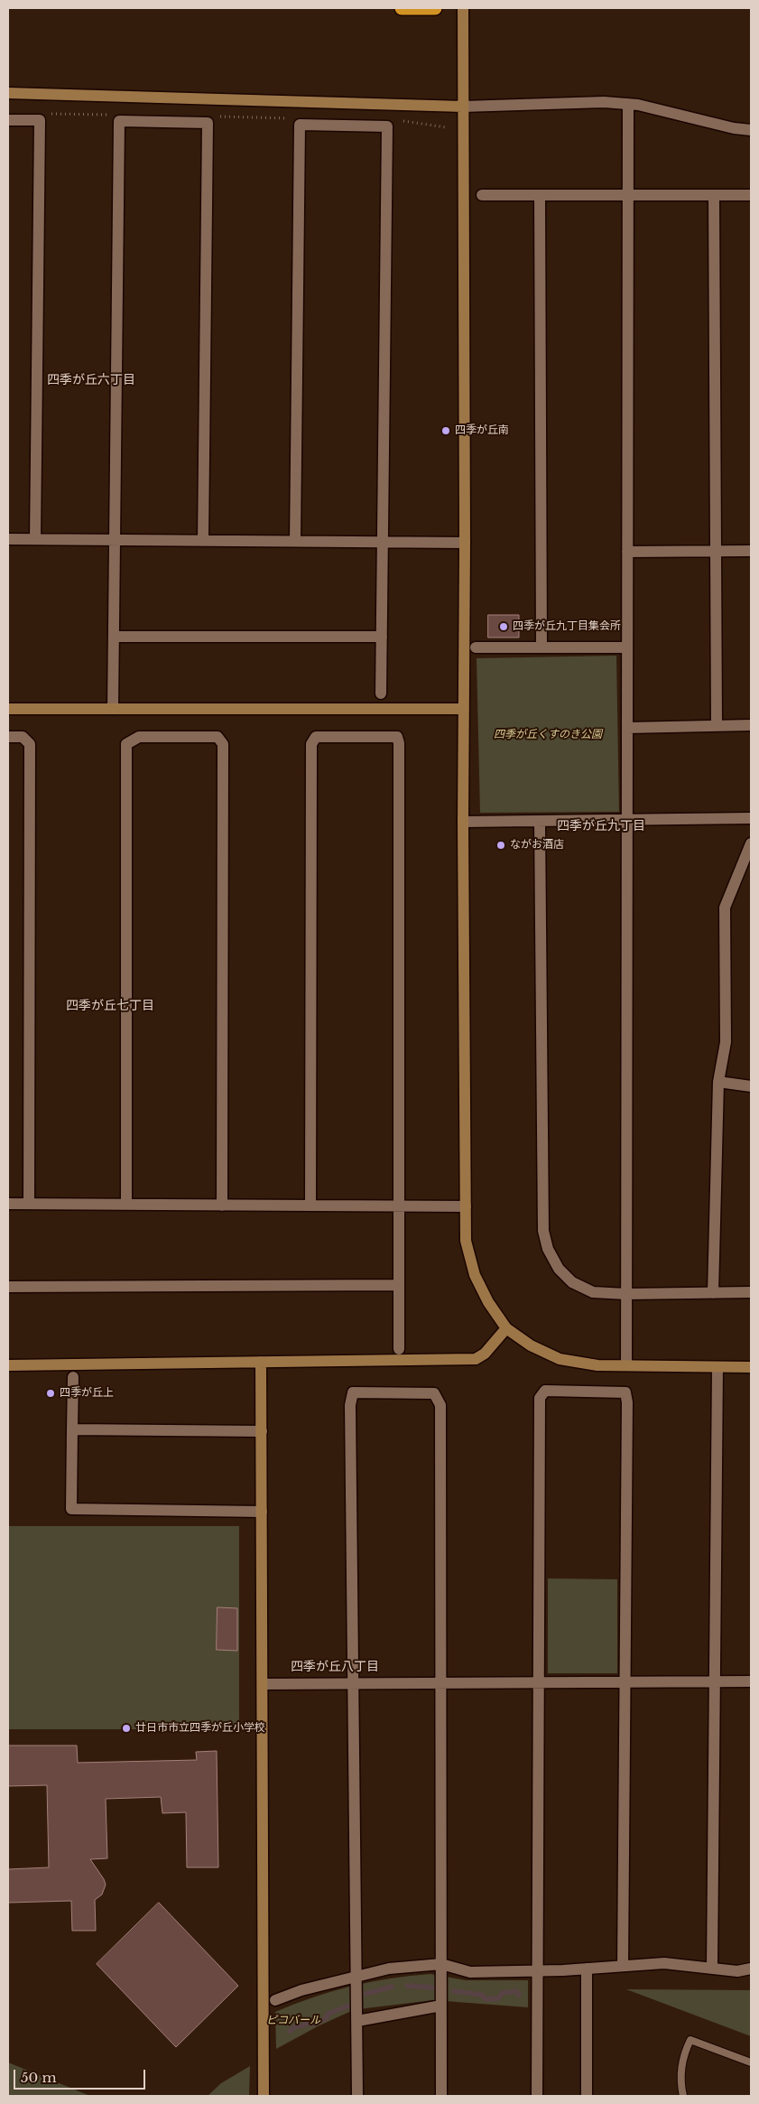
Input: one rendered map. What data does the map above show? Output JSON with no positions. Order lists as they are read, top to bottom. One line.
{"districts":["四季が丘六丁目","四季が丘九丁目","四季が丘七丁目","四季が丘八丁目"],"parks":["四季が丘くすのき公園","ピコバール"],"places":["四季が丘南","四季が丘九丁目集会所","ながお酒店","四季が丘上","廿日市市立四季が丘小学校"],"scale_bar":"50 m"}
